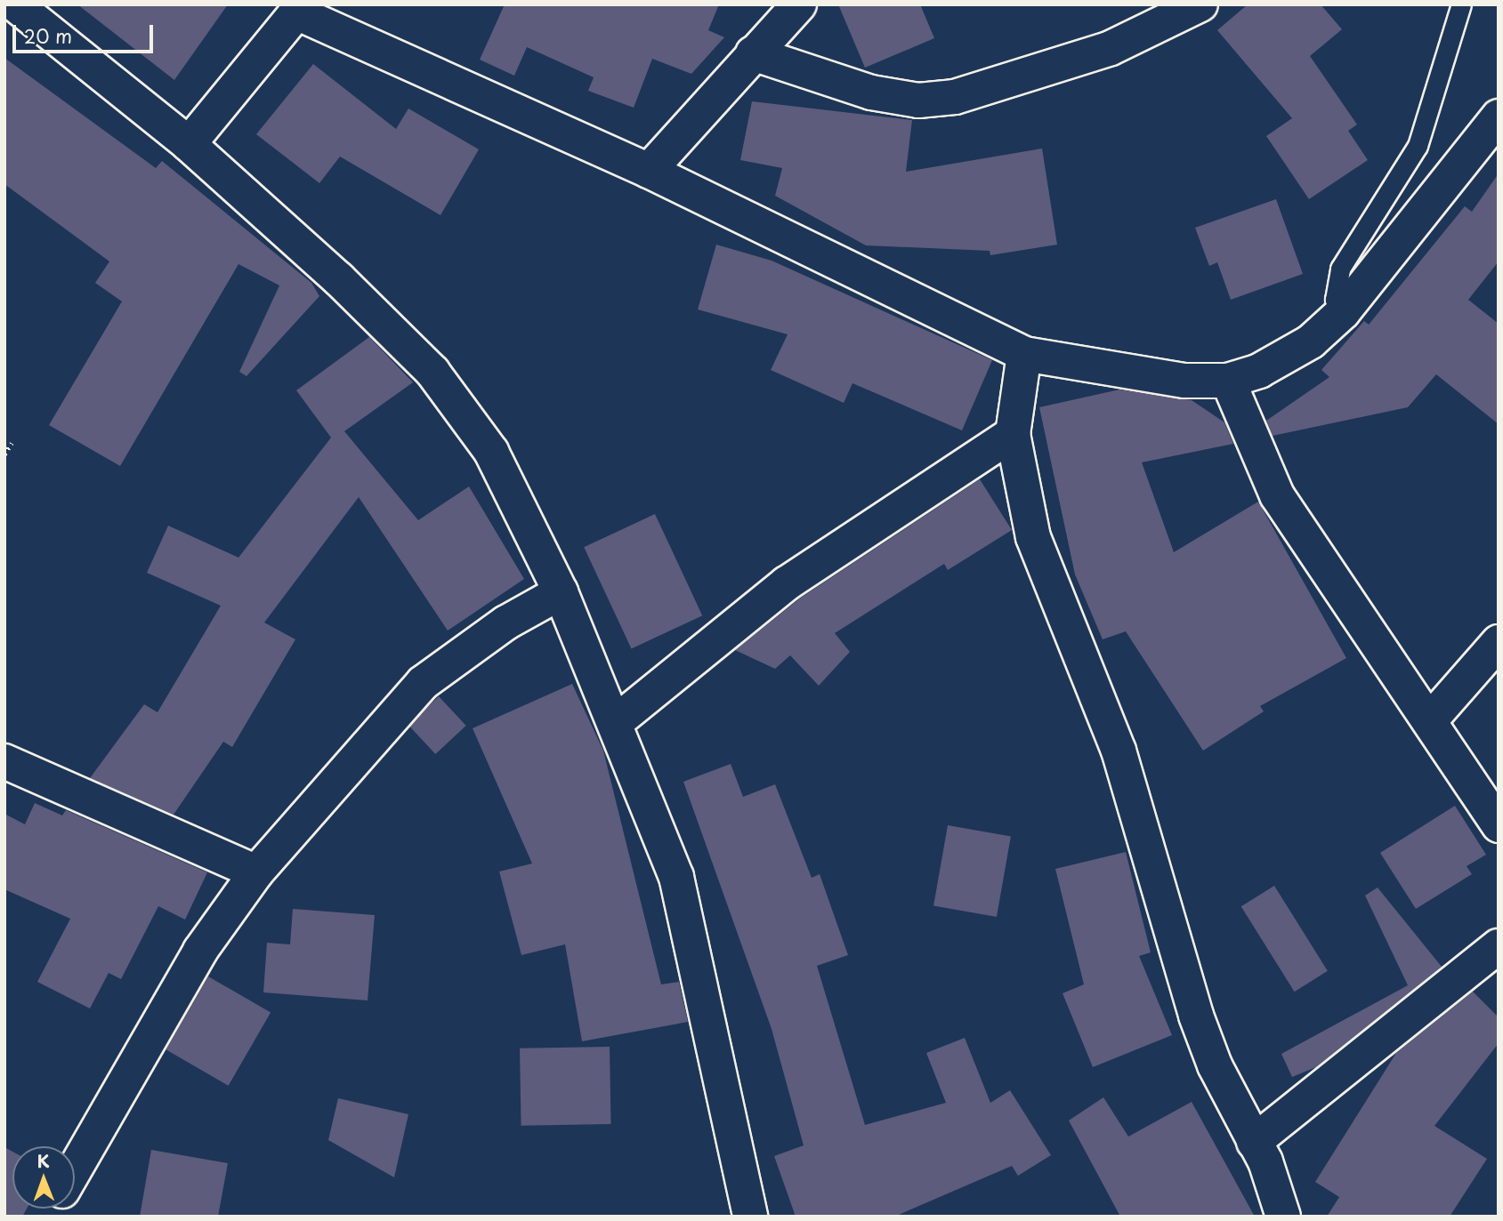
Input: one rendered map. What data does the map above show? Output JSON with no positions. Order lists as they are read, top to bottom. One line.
{"scale_bar":"20 m","north":"top"}
